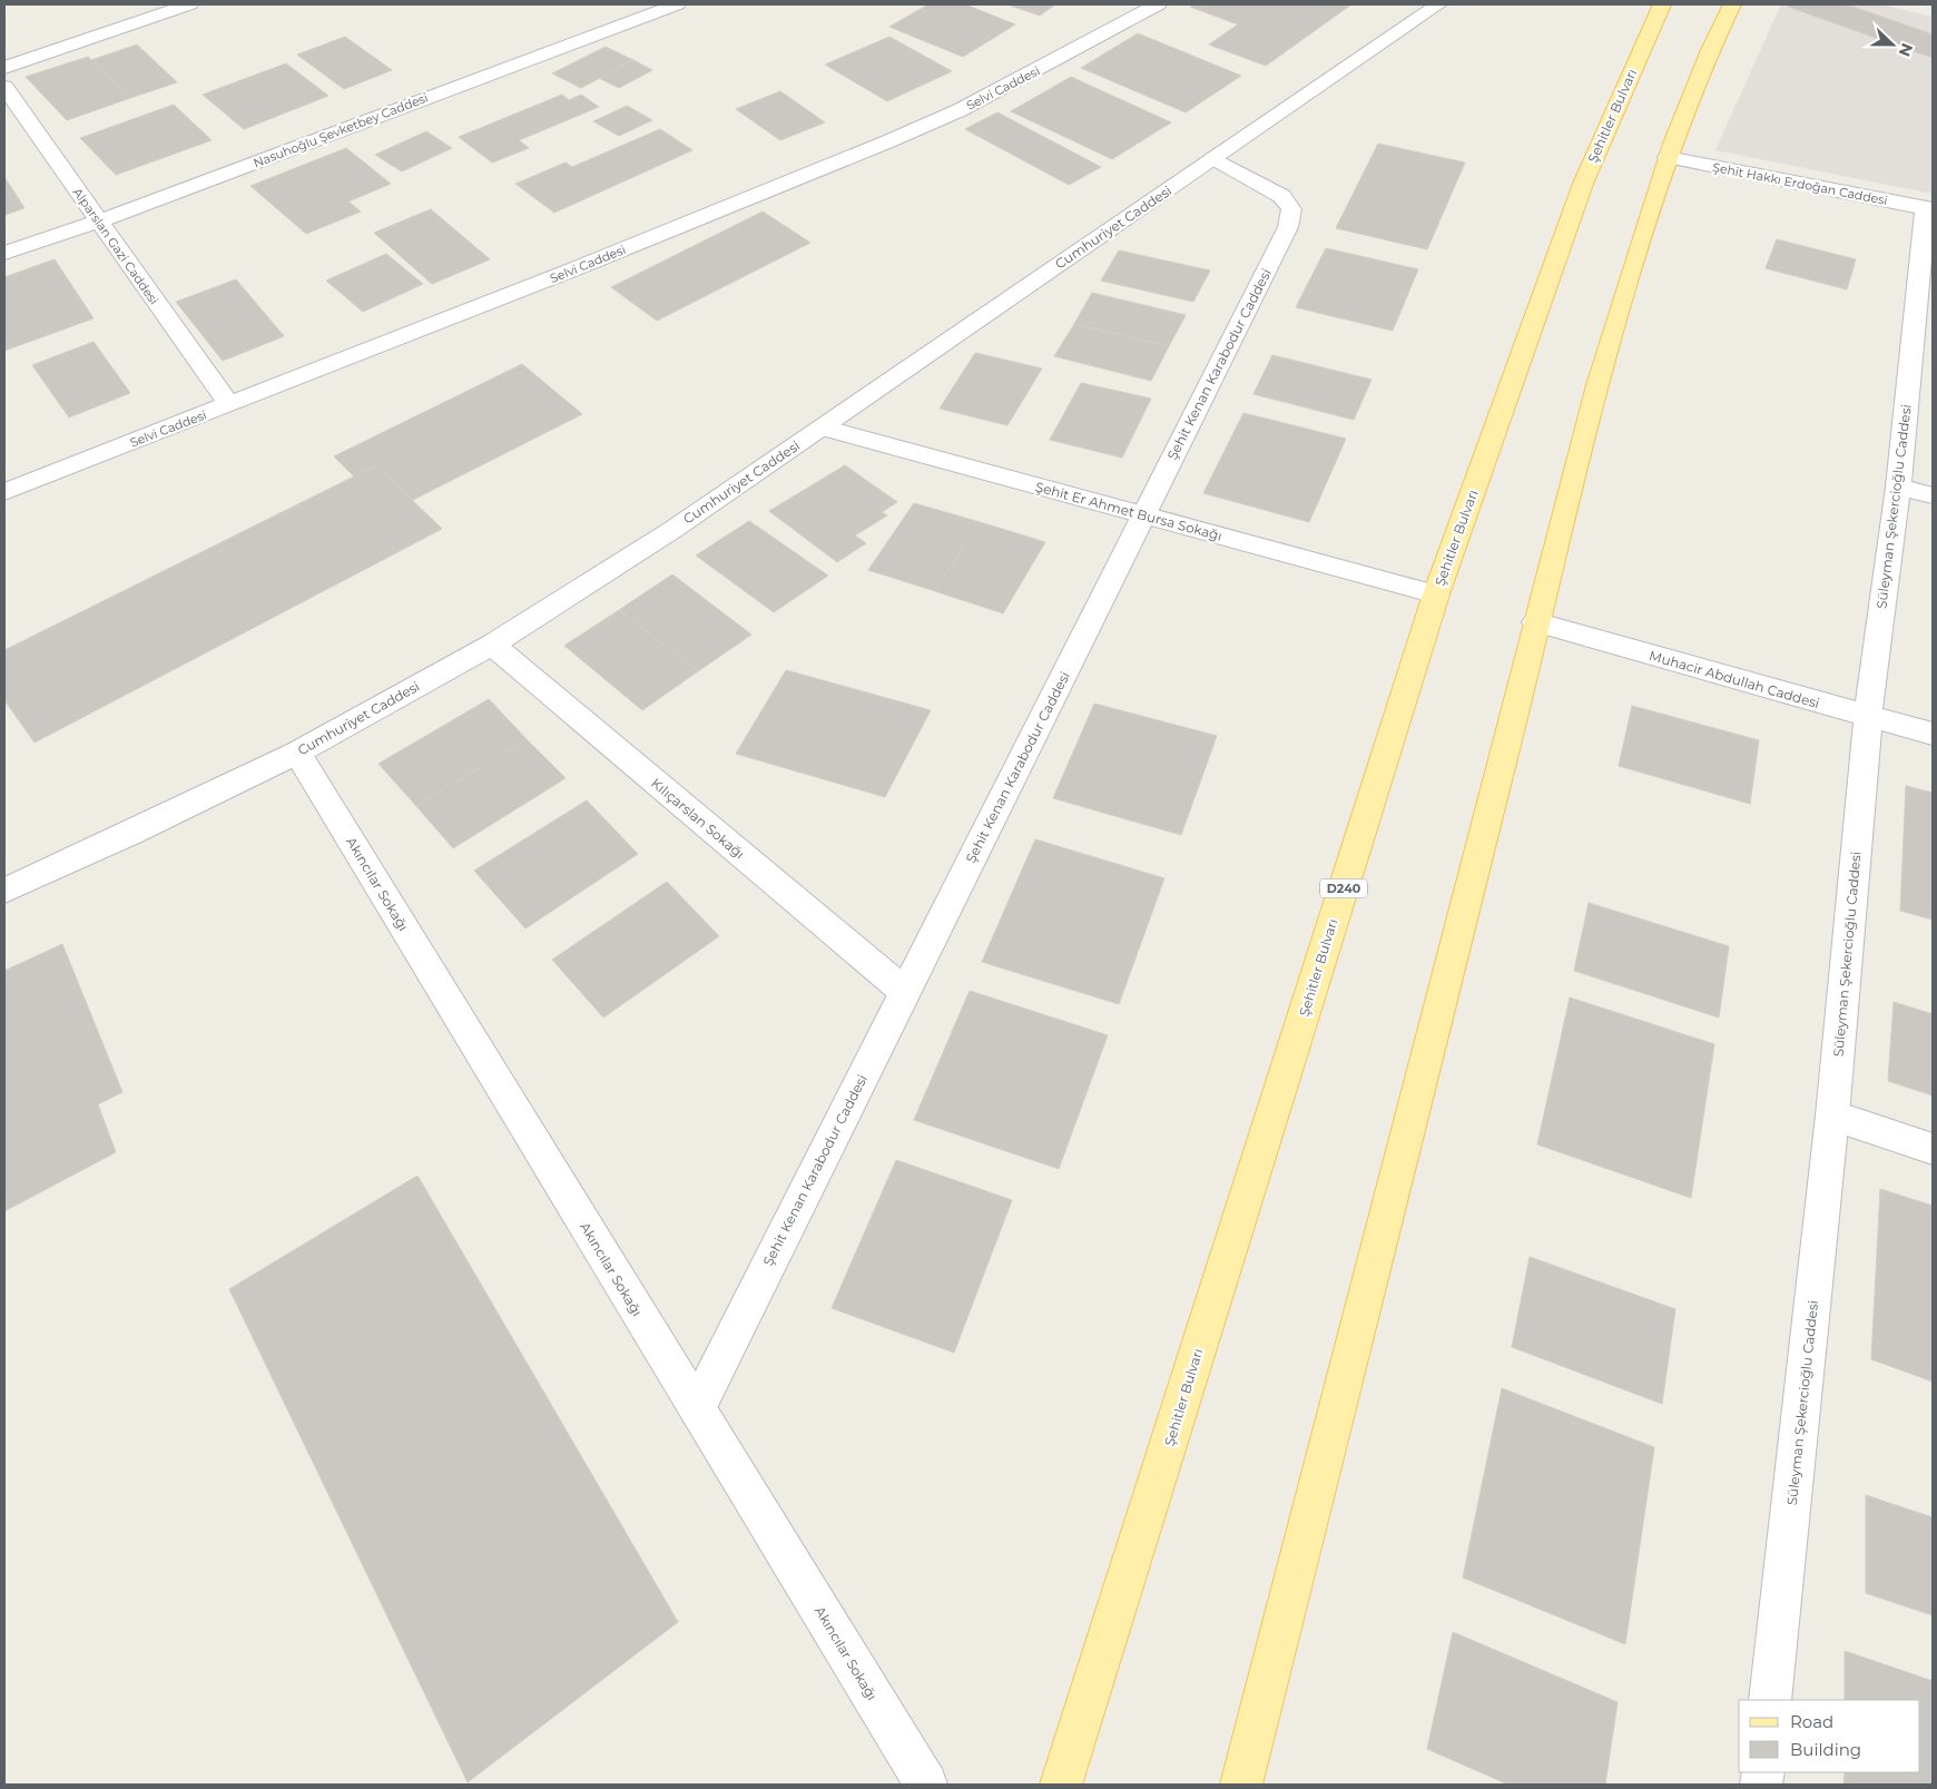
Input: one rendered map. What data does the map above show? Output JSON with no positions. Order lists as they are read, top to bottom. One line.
{"streets":{"main road":["Şehitler Bulvarı","D240"],"street":["Selvi Caddesi","Nasuhoğlu Şevketbey Caddesi","Şehit Hakkı Erdoğan Caddesi","Cumhuriyet Caddesi","Alparslan Gazi Caddesi","Şehit Kenan Karabodur Caddesi","Süleyman Şekercioğlu Caddesi","Şehit Er Ahmet Bursa Sokağı","Muhacir Abdullah Caddesi","Kılıçarslan Sokağı","Akıncılar Sokağı"]},"crossings":[["Selvi Caddesi","Alparslan Gazi Caddesi"],["Şehitler Bulvarı","Şehit Er Ahmet Bursa Sokağı"],["Nasuhoğlu Şevketbey Caddesi","Alparslan Gazi Caddesi"],["Şehit Hakkı Erdoğan Caddesi","Süleyman Şekercioğlu Caddesi"],["Cumhuriyet Caddesi","Şehit Kenan Karabodur Caddesi"],["Cumhuriyet Caddesi","Şehit Er Ahmet Bursa Sokağı"],["Cumhuriyet Caddesi","Kılıçarslan Sokağı"],["Cumhuriyet Caddesi","Akıncılar Sokağı"],["Şehit Kenan Karabodur Caddesi","Şehit Er Ahmet Bursa Sokağı"],["Şehit Kenan Karabodur Caddesi","Kılıçarslan Sokağı"],["Şehit Kenan Karabodur Caddesi","Akıncılar Sokağı"],["Süleyman Şekercioğlu Caddesi","Muhacir Abdullah Caddesi"]],"legend":["Road","Building"],"north":"right"}
